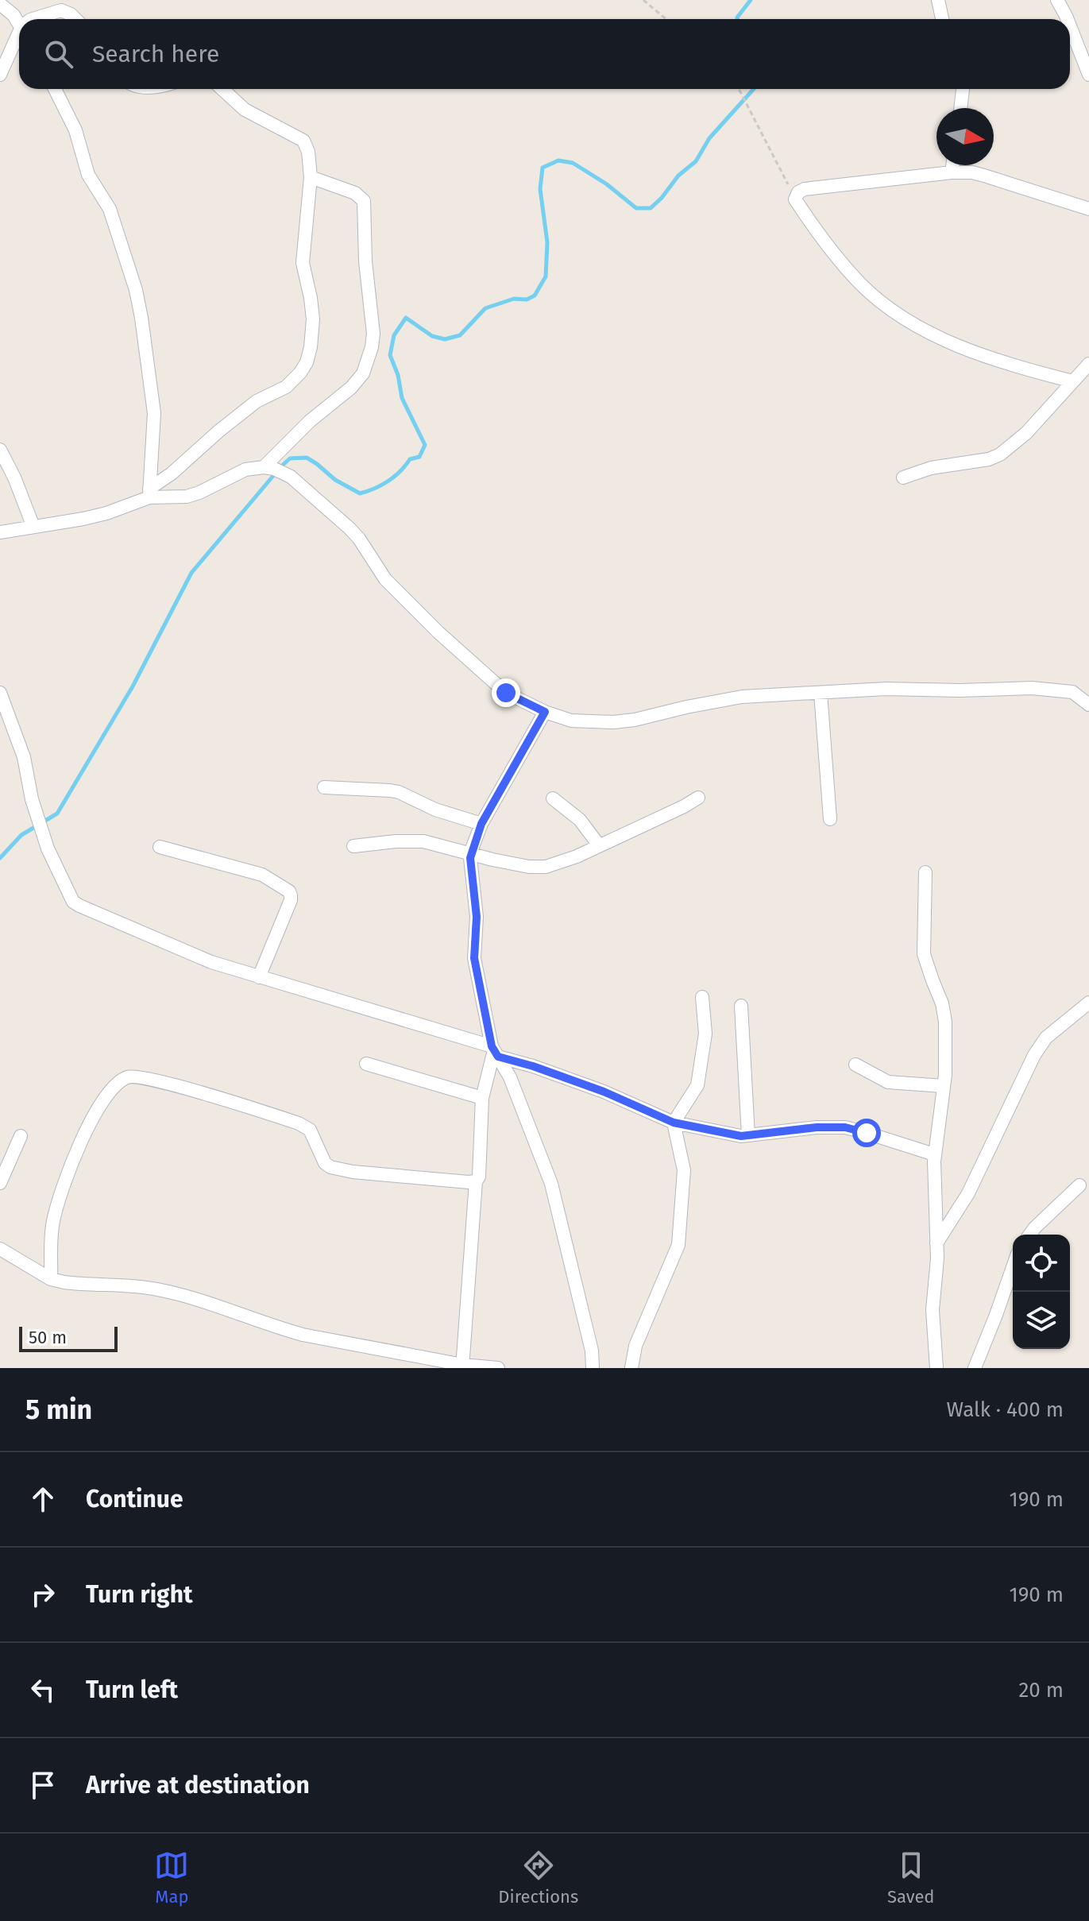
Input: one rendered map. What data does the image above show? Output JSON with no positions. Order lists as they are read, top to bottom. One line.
{"scale_bar":"50 m","north":"right","page":{"search":"Search here","scale":"50 m","heading":["5 min","Walk · 400 m"],"list":[["Continue","190 m"],["Turn right","190 m"],["Turn left","20 m"],"Arrive at destination"],"nav":["Map","Directions","Saved"]}}
